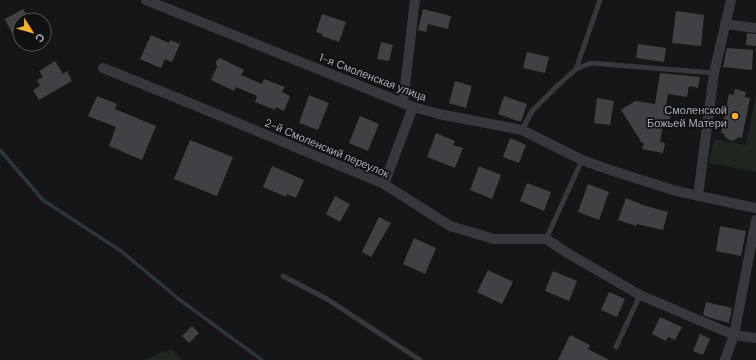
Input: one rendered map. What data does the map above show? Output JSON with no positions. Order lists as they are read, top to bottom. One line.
{"streets":{"street":["1-я Смоленская улица","2-й Смоленский переулок"]},"places":["Смоленской Божьей Матери"],"north":"bottom right"}
